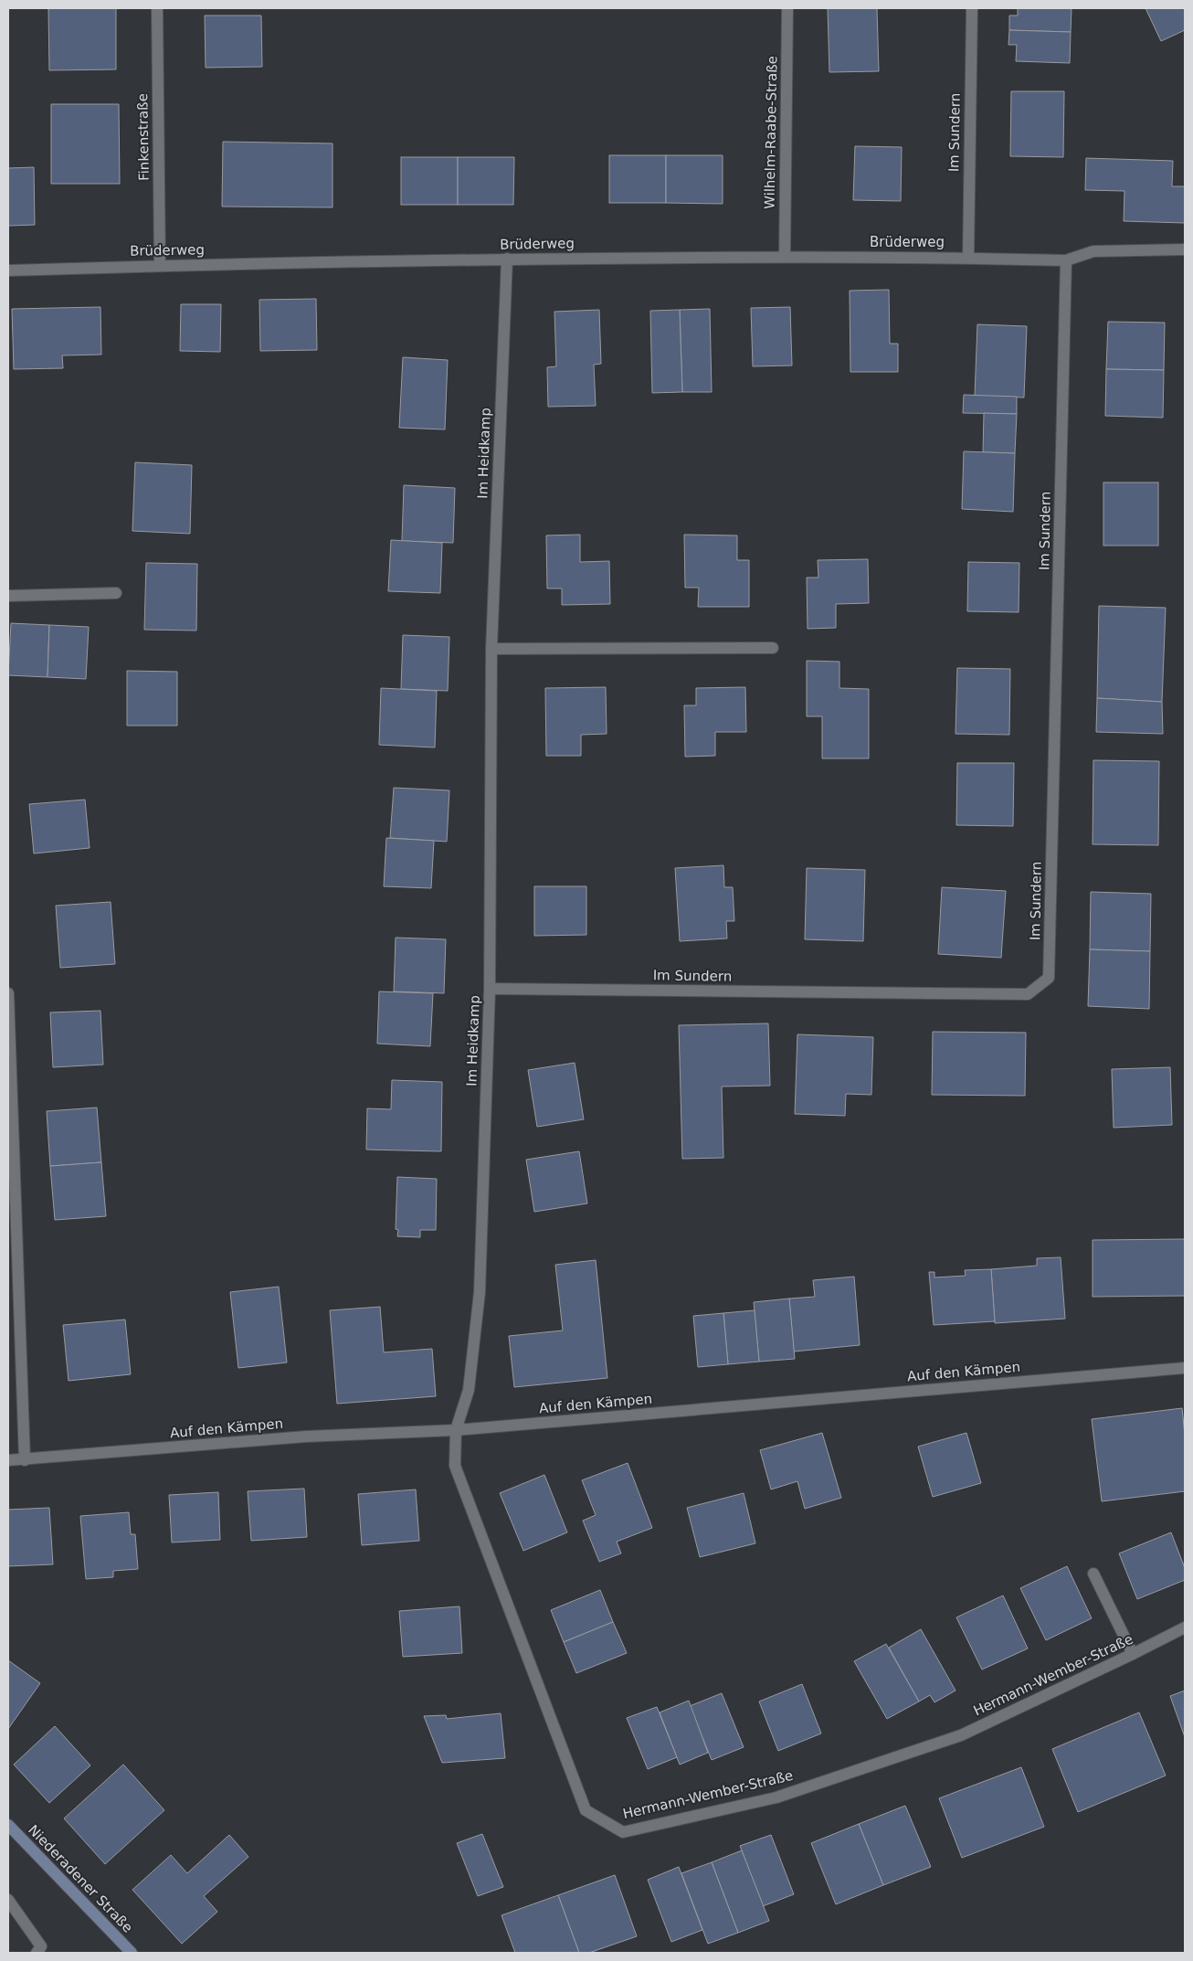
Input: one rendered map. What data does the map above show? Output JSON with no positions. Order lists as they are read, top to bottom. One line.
{"streets":{"street":["Wilhelm-Raabe-Straße","Im Sundern","Finkenstraße","Brüderweg","Im Heidkamp","Auf den Kämpen","Hermann-Wember-Straße","Niederadener Straße"]},"crossings":[["Wilhelm-Raabe-Straße","Brüderweg"],["Im Sundern","Brüderweg"],["Im Sundern","Im Heidkamp"],["Finkenstraße","Brüderweg"],["Brüderweg","Im Heidkamp"],["Im Heidkamp","Auf den Kämpen"],["Im Heidkamp","Hermann-Wember-Straße"],["Auf den Kämpen","Hermann-Wember-Straße"]]}
